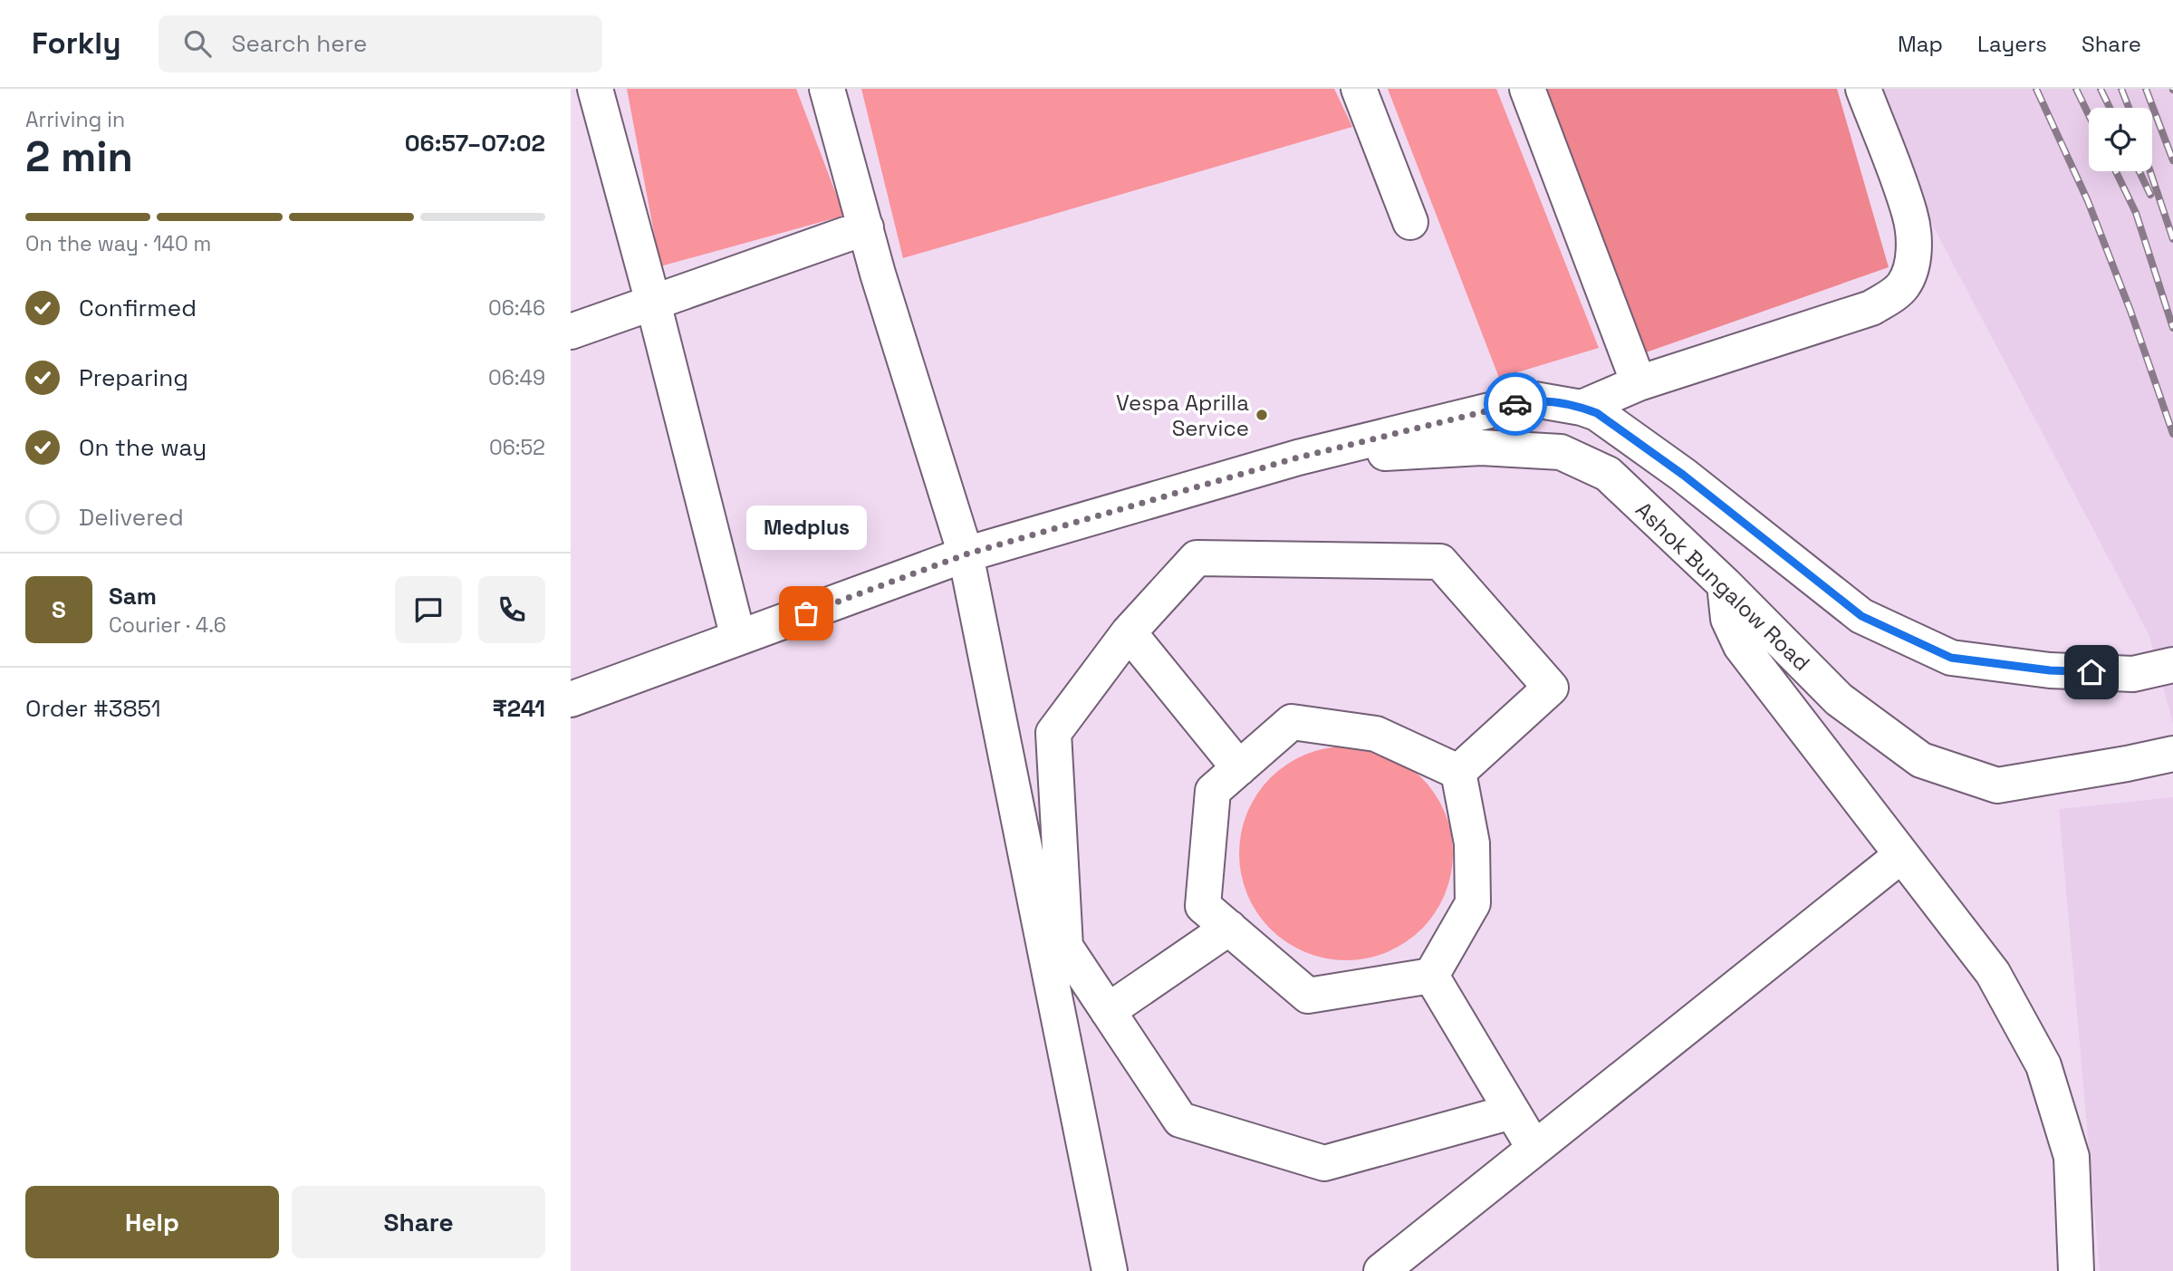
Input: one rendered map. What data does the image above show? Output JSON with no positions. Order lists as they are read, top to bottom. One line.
{"streets":{"street":["Ashok Bungalow Road"]},"places":["Vespa Aprilla Service","Medplus"],"page":{"header":"Forkly","search":"Search here","nav":["Map","Layers","Share"],"heading":["2 min","Arriving in","06:57–07:02"],"panel":["Sam","Courier · 4.6","Order #3851","₹241"],"bar":"On the way · 140 m","list":[["Confirmed","06:46"],["Preparing","06:49"],["On the way","06:52"],"Delivered"],"bubble":"Medplus","round":"S","buttons":["Help","Share"]}}
